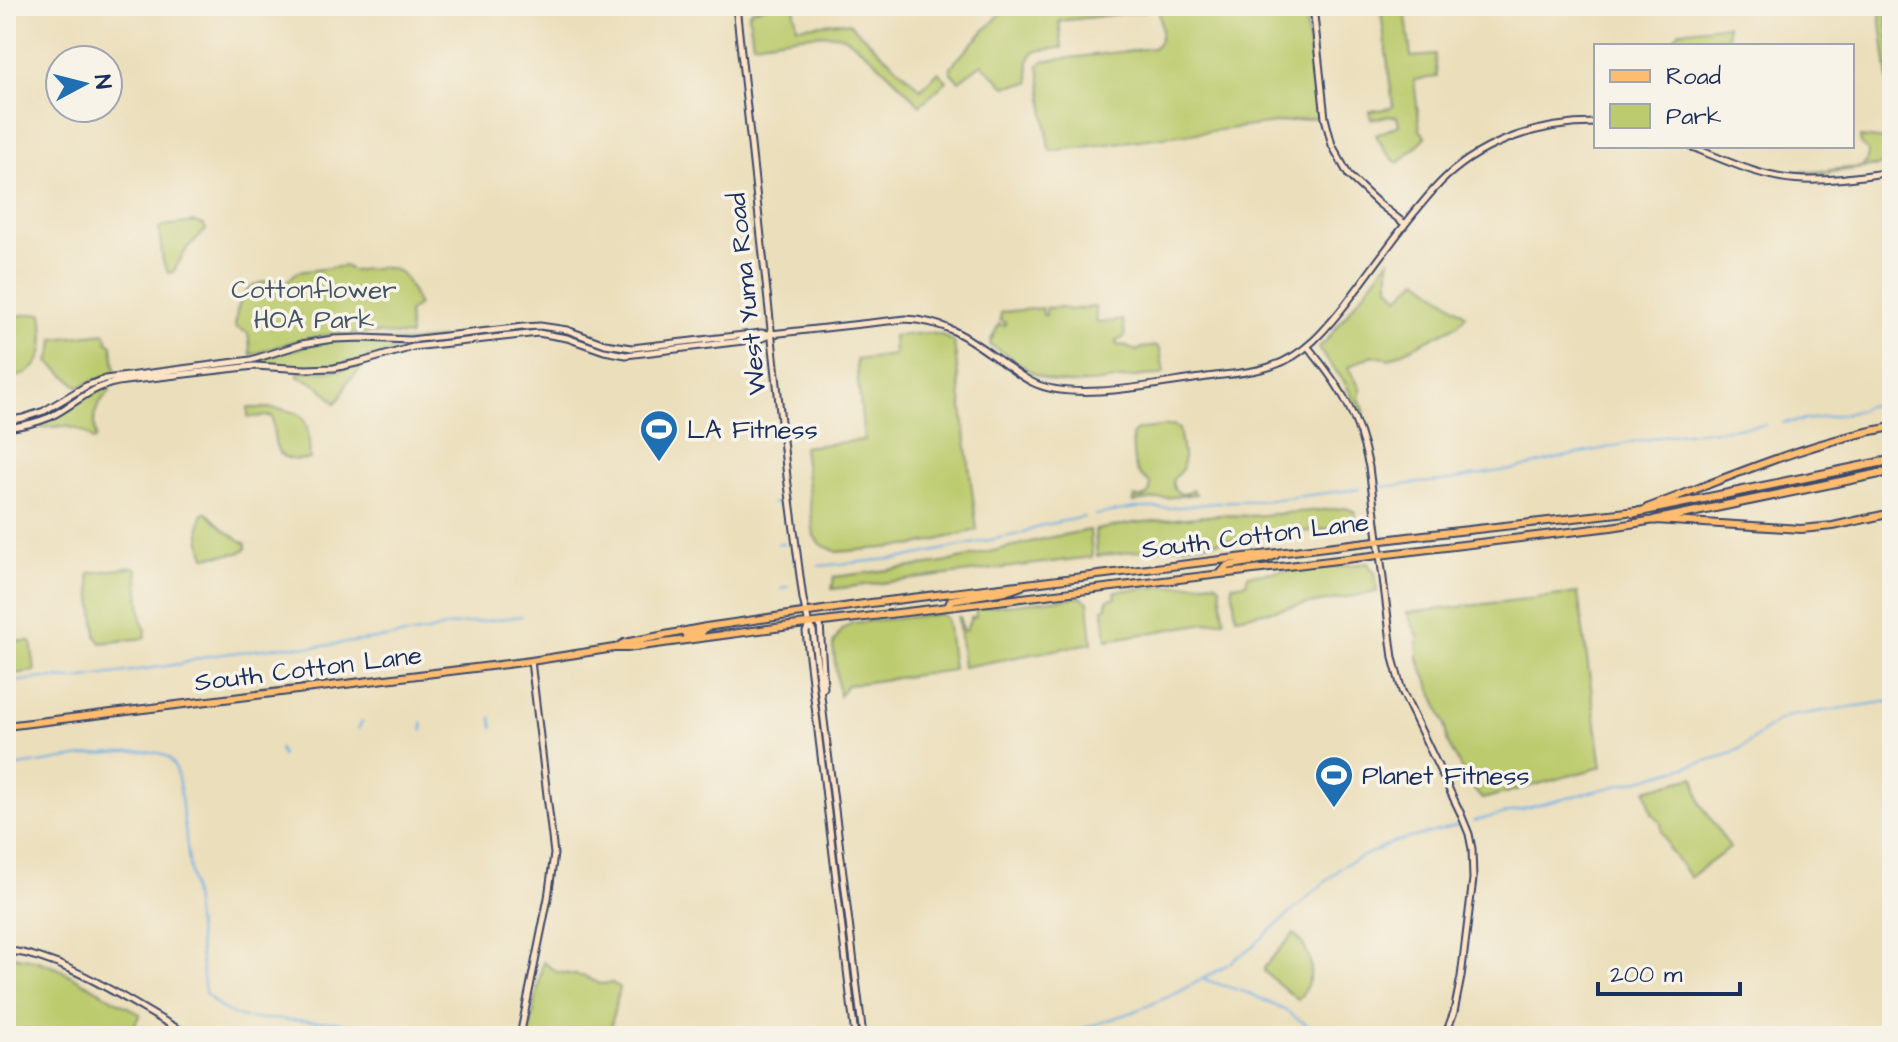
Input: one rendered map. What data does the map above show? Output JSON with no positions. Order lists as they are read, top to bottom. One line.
{"streets":{"main road":["South Cotton Lane"],"street":["West Yuma Road"]},"crossings":[["West Yuma Road","South Cotton Lane"]],"parks":["Cottonflower HOA Park"],"places":{"sports":["LA Fitness","Planet Fitness"]},"legend":["Road","Park"],"scale_bar":"200 m","north":"right"}
